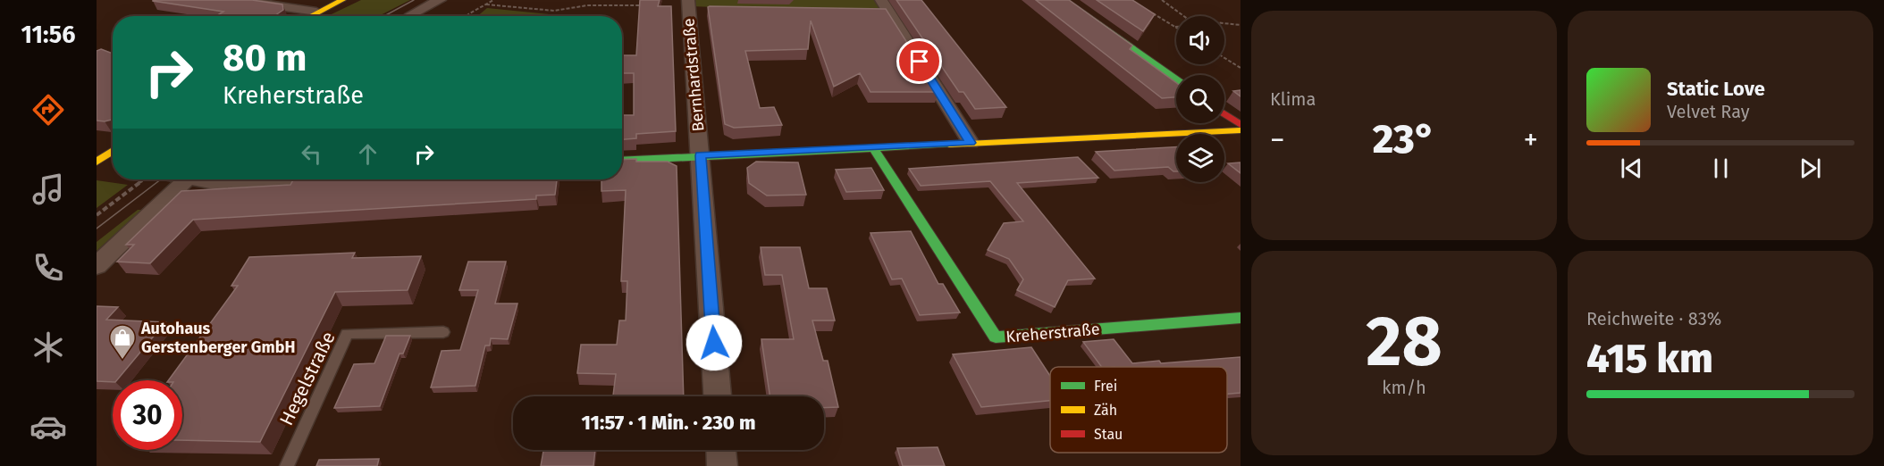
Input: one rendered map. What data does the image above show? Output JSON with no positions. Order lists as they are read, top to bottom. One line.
{"streets":{"street":["Bernhardstraße","Kreherstraße"],"lane":["Hegelstraße"]},"places":{"shop":["Autohaus Gerstenberger GmbH"]},"legend":["Frei","Zäh","Stau"],"page":{"tabs":"11:56","tile":["Klima",["28","km/h"],["Reichweite · 83%","415 km"]],"turn":["80 m","Kreherstraße"],"song":["Static Love","Velvet Ray"],"heat":["−","23°","+"],"limit":"30","trip":"11:57 · 1 Min. · 230 m"}}
